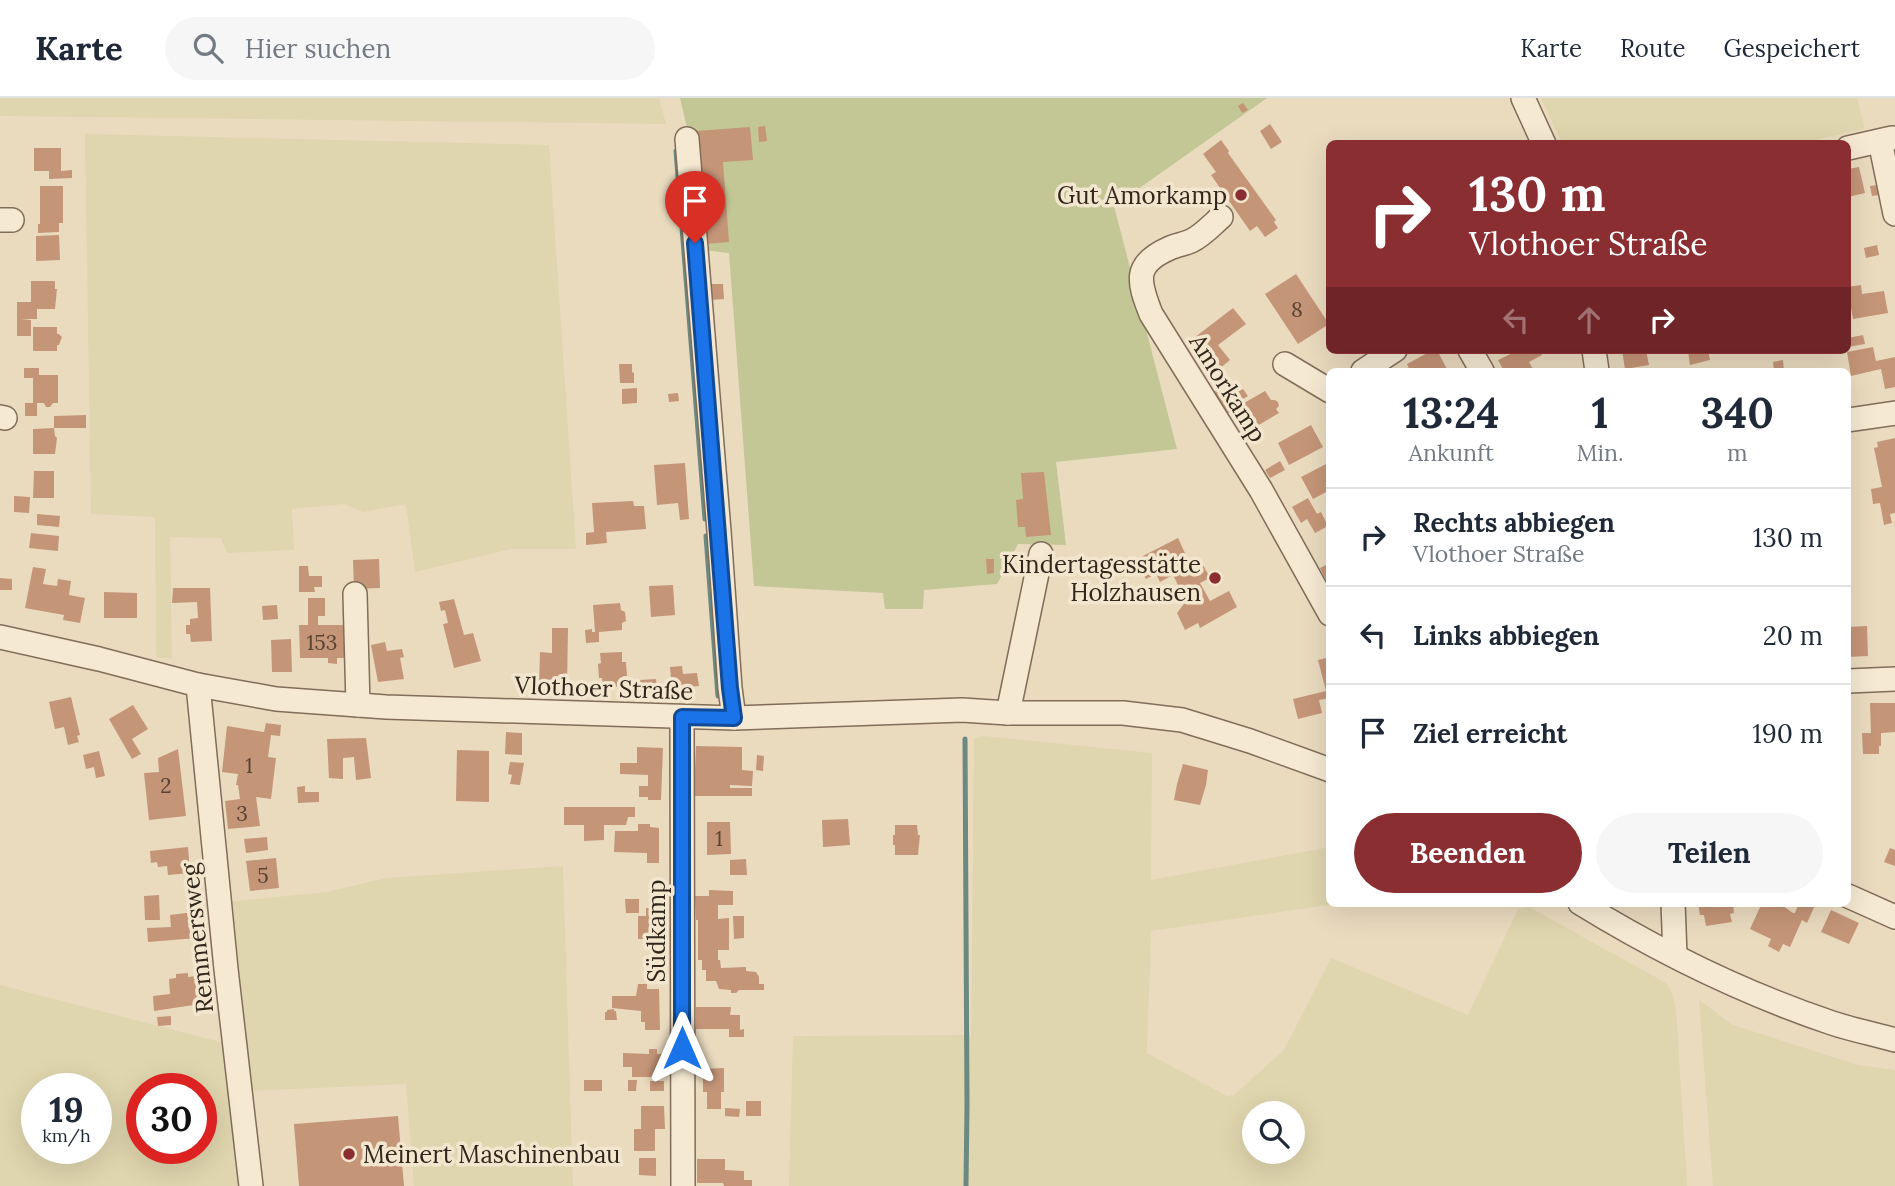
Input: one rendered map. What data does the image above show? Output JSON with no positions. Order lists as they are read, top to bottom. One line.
{"streets":{"street":["Amorkamp","Vlothoer Straße","Südkamp","Remmersweg"]},"crossings":[["Vlothoer Straße","Südkamp"],["Vlothoer Straße","Remmersweg"]],"places":["Gut Amorkamp","Kindertagesstätte Holzhausen","Meinert Maschinenbau"],"house_numbers":["8","153","1","2","3","1","5"],"page":{"header":"Karte","search":"Hier suchen","nav":["Karte","Route","Gespeichert"],"turn":["130 m","Vlothoer Straße"],"eta":["13:24","Ankunft","1","Min.","340","m"],"list":[{"name":"Rechts abbiegen","note":"Vlothoer Straße","value":"130 m"},{"name":"Links abbiegen","value":"20 m"},{"name":"Ziel erreicht","value":"190 m"}],"buttons":["Beenden","Teilen"],"speed":"19 km/h","limit":"30"}}
